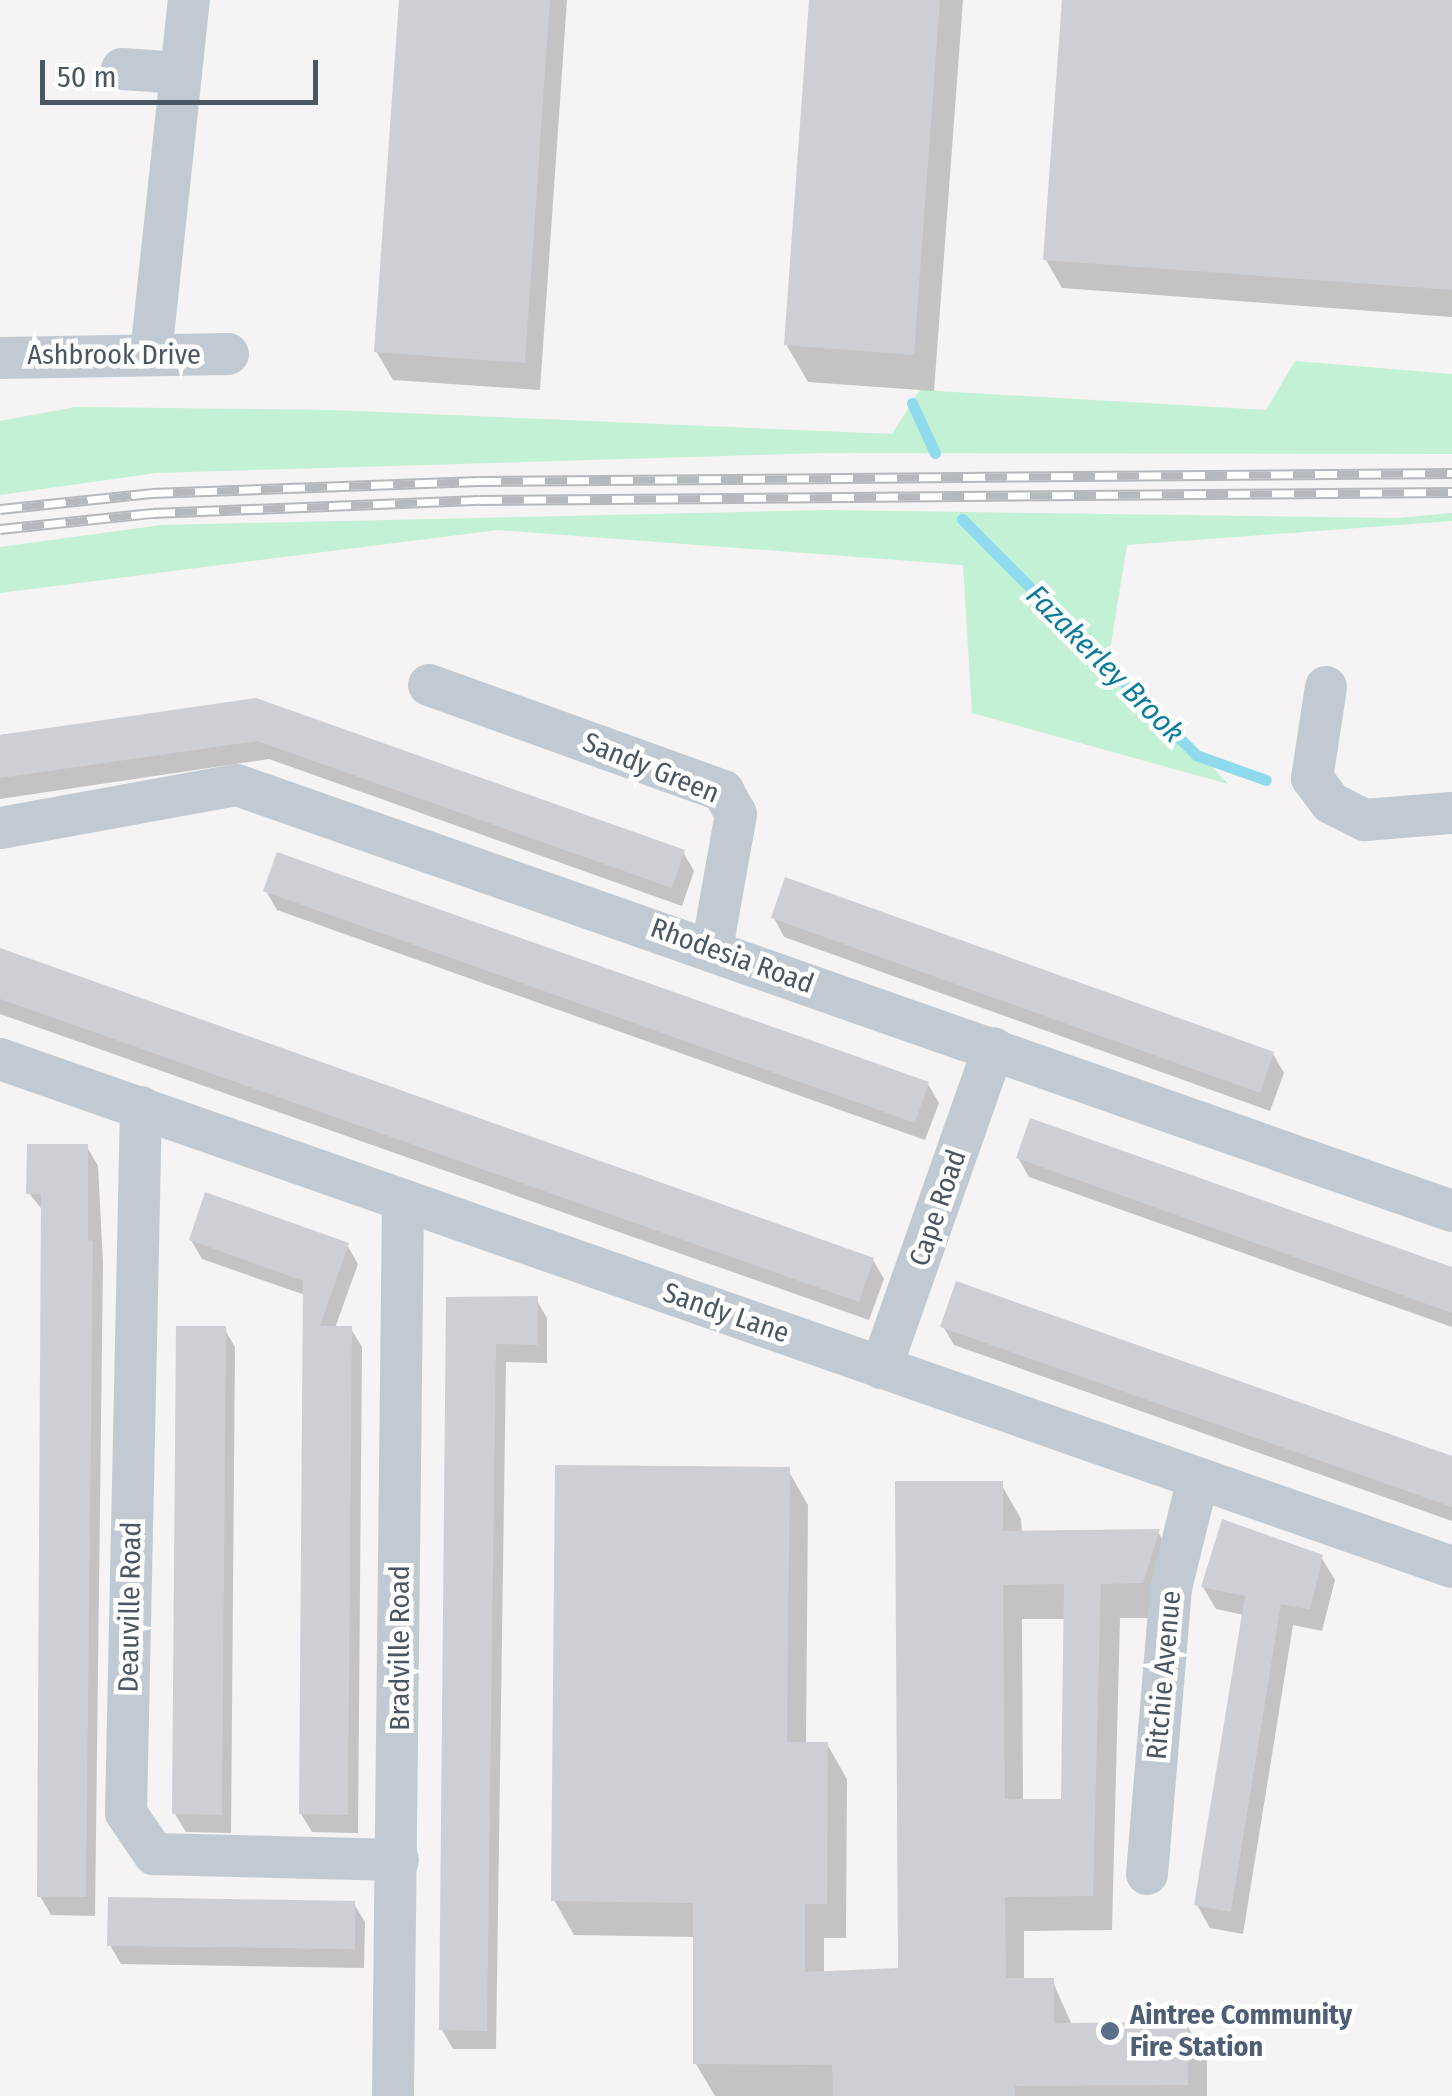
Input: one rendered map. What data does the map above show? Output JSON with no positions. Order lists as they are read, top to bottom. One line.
{"streets":{"street":["Ashbrook Drive","Sandy Green","Rhodesia Road","Cape Road","Sandy Lane","Deauville Road","Bradville Road","Ritchie Avenue"]},"crossings":[["Sandy Green","Rhodesia Road"],["Rhodesia Road","Cape Road"],["Cape Road","Sandy Lane"],["Sandy Lane","Deauville Road"],["Sandy Lane","Bradville Road"],["Sandy Lane","Ritchie Avenue"],["Deauville Road","Bradville Road"]],"water":["Fazakerley Brook"],"places":["Aintree Community Fire Station"],"scale_bar":"50 m"}
